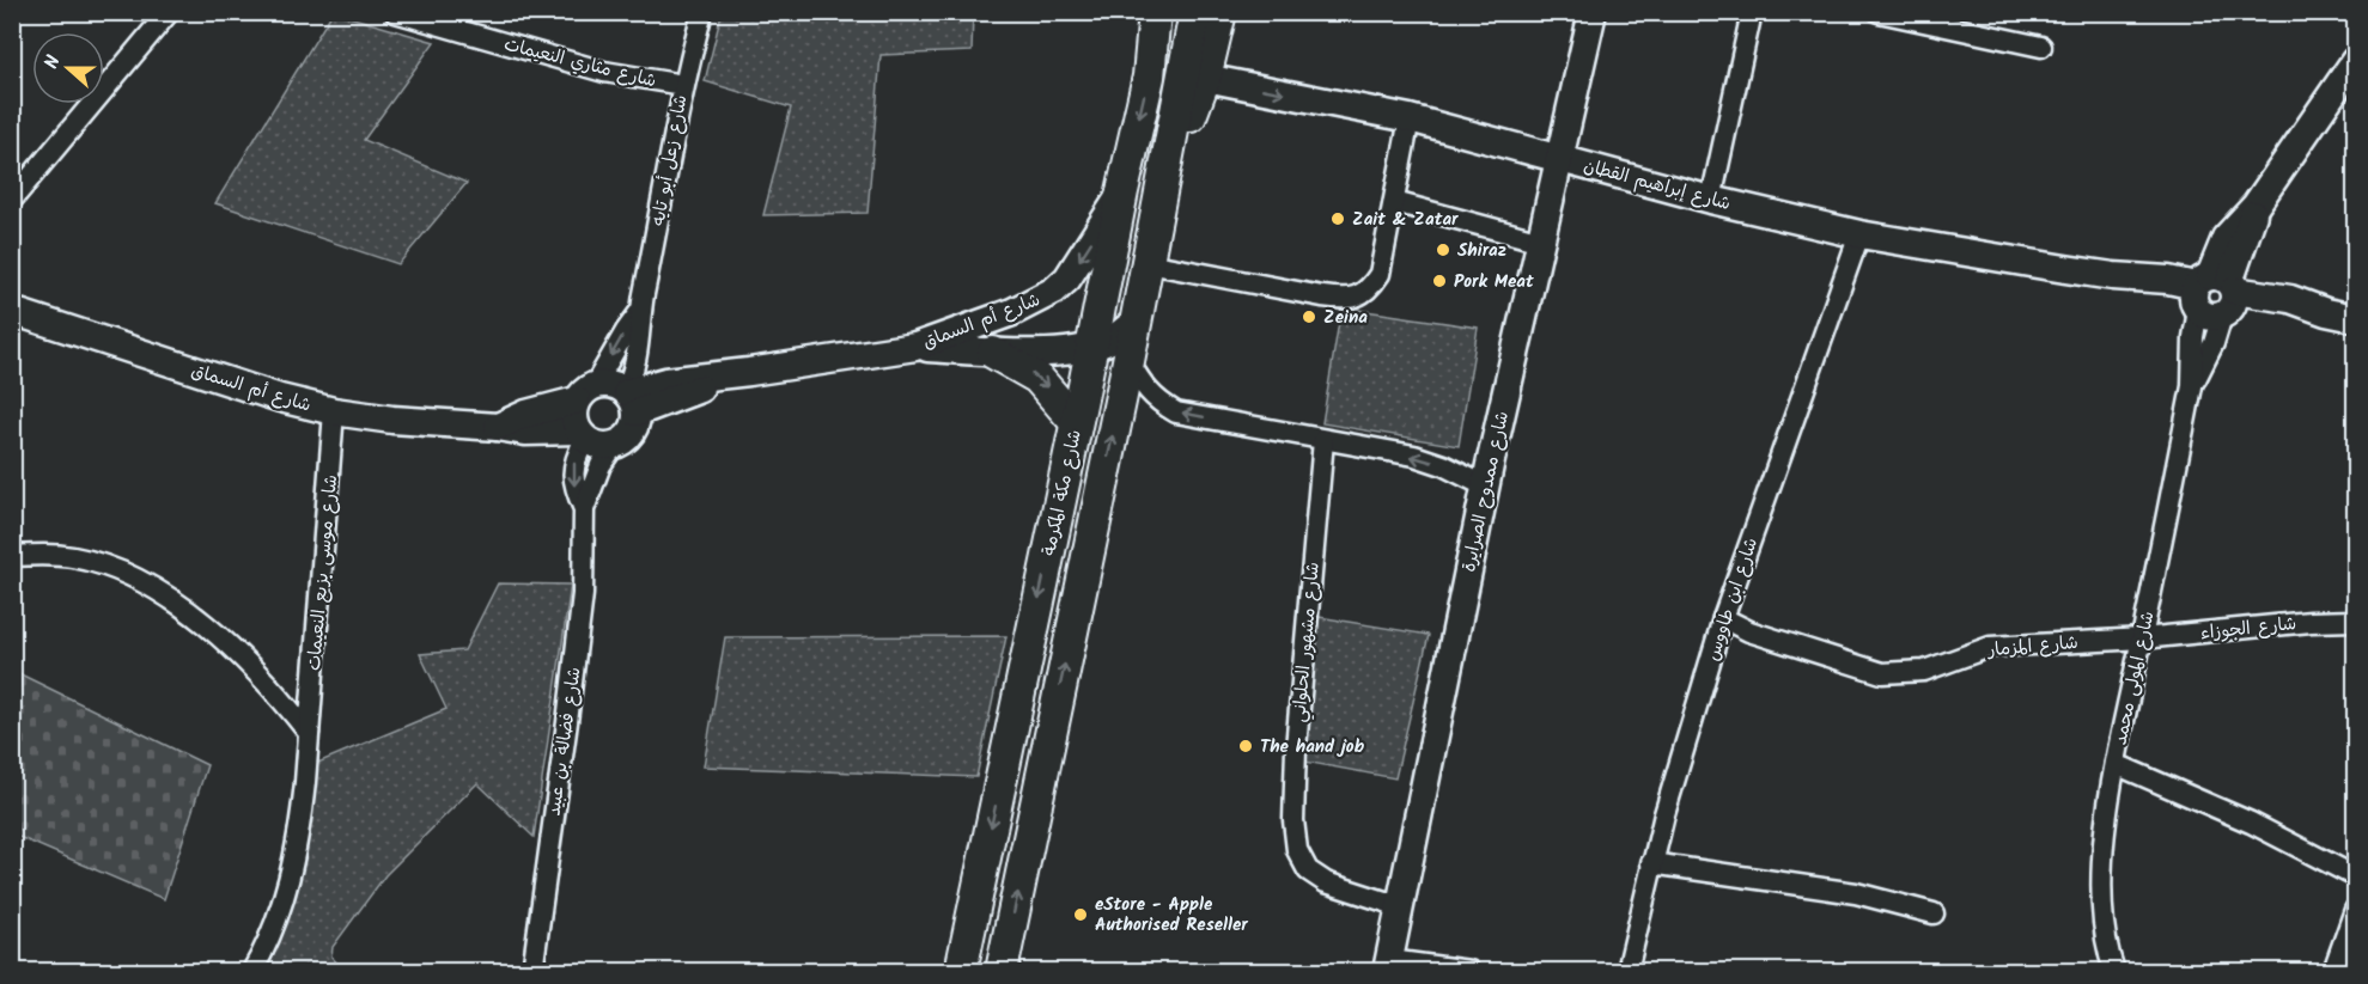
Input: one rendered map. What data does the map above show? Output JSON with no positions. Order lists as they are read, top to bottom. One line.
{"streets":{"main road":["شارع مكة المكرمة"],"street":["شارع مثاري النعيمات","شارع زعل أبو تايه","شارع إبراهيم القطان","شارع أم السماق","شارع ممدوح الصرايرة","شارع موسى بزيع النعيمات","شارع ابن طاووس","شارع الجوزاء","شارع مشهور الحلواني","شارع المزمار","شارع المولى محمد","شارع فضالة بن عبيد"]},"crossings":[["شارع مثاري النعيمات","شارع زعل أبو تايه"],["شارع زعل أبو تايه","شارع أم السماق"],["شارع زعل أبو تايه","شارع فضالة بن عبيد"],["شارع إبراهيم القطان","شارع ممدوح الصرايرة"],["شارع إبراهيم القطان","شارع ابن طاووس"],["شارع إبراهيم القطان","شارع المولى محمد"],["شارع أم السماق","شارع مكة المكرمة"],["شارع أم السماق","شارع موسى بزيع النعيمات"],["شارع أم السماق","شارع فضالة بن عبيد"],["شارع ممدوح الصرايرة","شارع مشهور الحلواني"],["شارع ابن طاووس","شارع المزمار"],["شارع الجوزاء","شارع المزمار"],["شارع الجوزاء","شارع المولى محمد"],["شارع المزمار","شارع المولى محمد"]],"places":["Zait & Zatar","Shiraz","Pork Meat","Zeina","The hand job","eStore - Apple Authorised Reseller"],"north":"left"}
